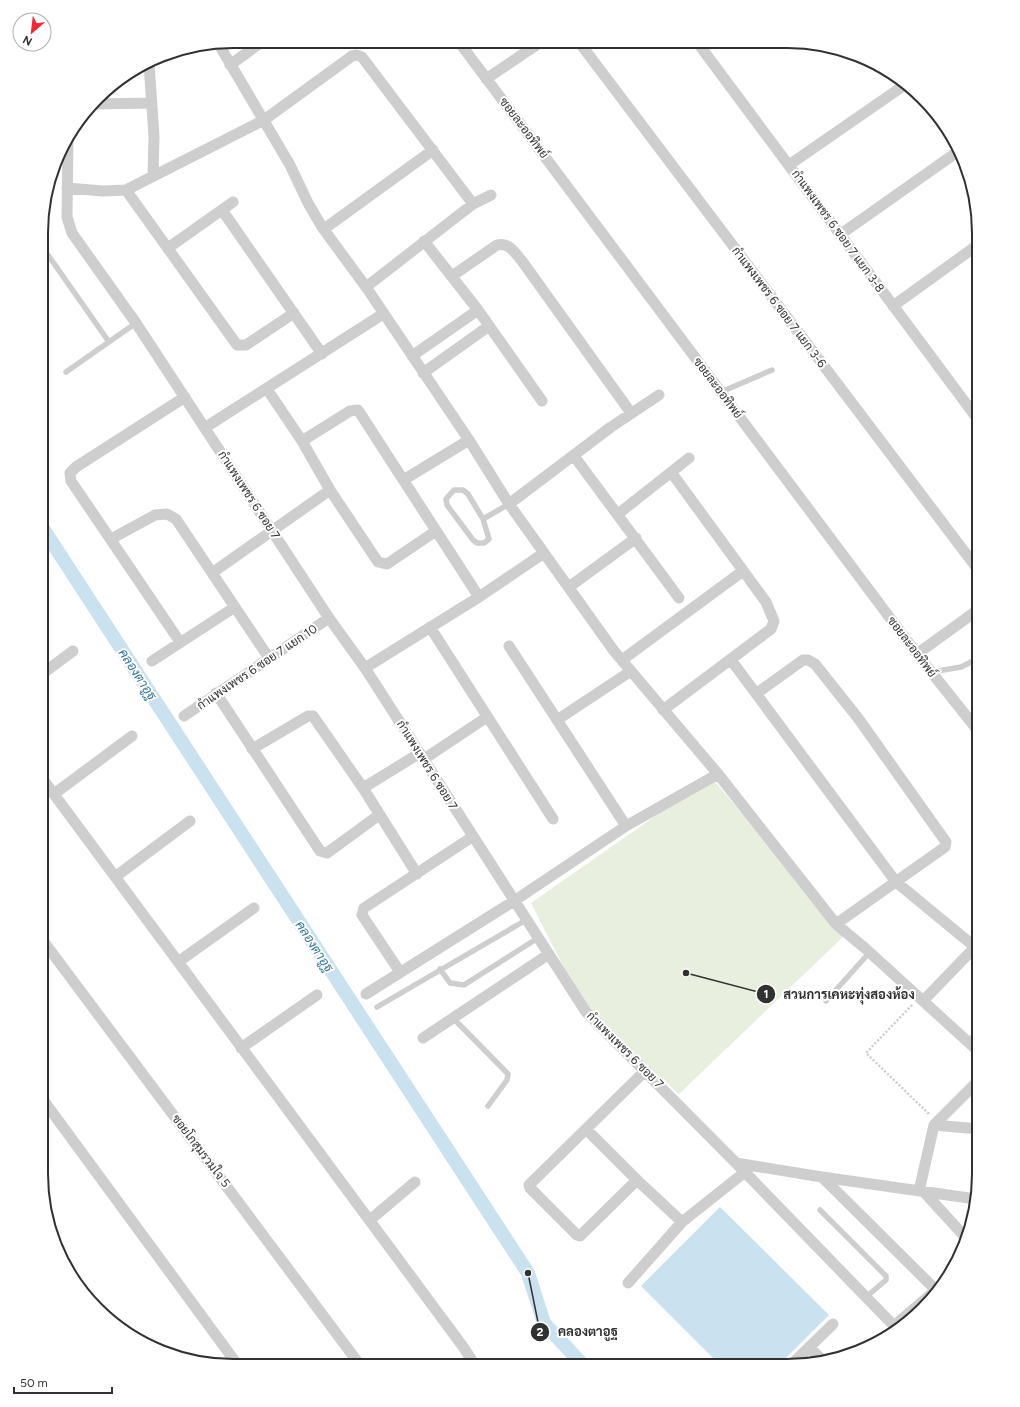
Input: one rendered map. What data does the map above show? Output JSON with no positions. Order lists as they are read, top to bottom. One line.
{"streets":{"street":["ซอยละออทิพย์","กำแพงเพชร 6 ซอย 7 แยก 3-8","กำแพงเพชร 6 ซอย 7 แยก 3-6","กำแพงเพชร 6 ซอย 7","กำแพงเพชร 6 ซอย 7 แยก 10","ซอยโกสุมรวมใจ 5"]},"crossings":[["กำแพงเพชร 6 ซอย 7","กำแพงเพชร 6 ซอย 7 แยก 10"]],"water":["คลองตาอูฐ"],"places":["สวนการเคหะทุ่งสองห้อง","คลองตาอูฐ"],"scale_bar":"50 m","north":"bottom left"}
